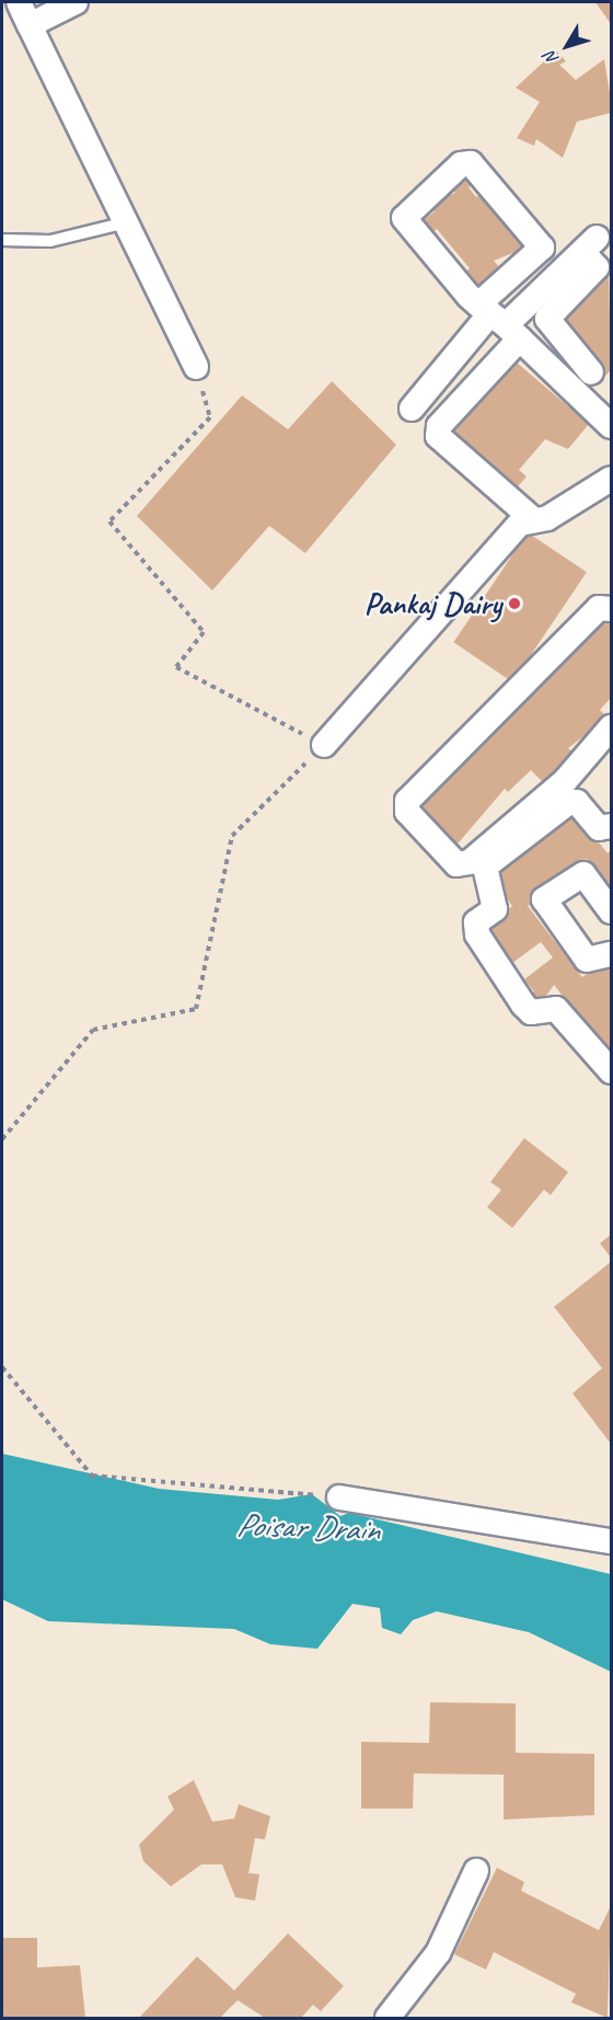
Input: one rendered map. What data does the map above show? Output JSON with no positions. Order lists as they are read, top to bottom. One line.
{"water":["Poisar Drain"],"places":["Pankaj Dairy"],"north":"bottom left"}
